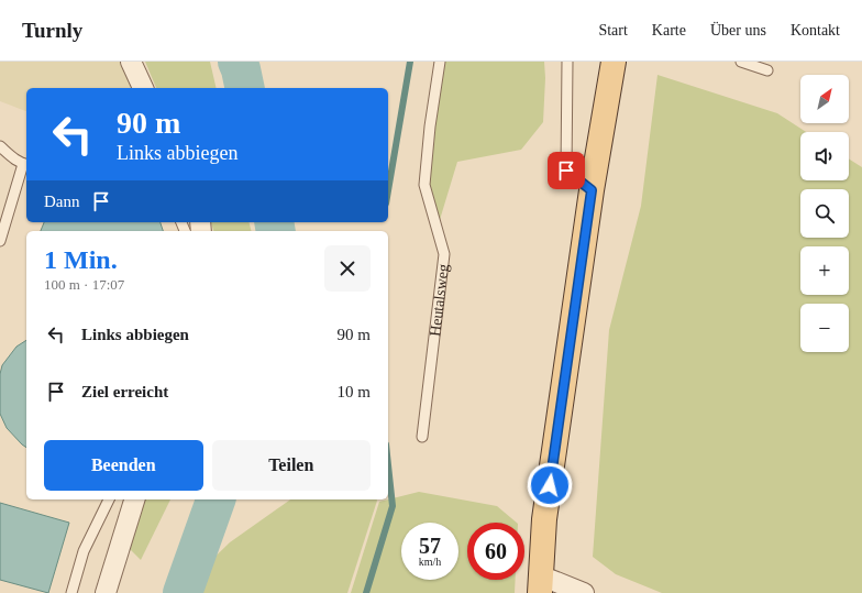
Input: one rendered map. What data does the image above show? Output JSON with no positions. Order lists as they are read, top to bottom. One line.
{"streets":{"lane":["Heutalsweg"]},"north":"top right","page":{"header":"Turnly","nav":["Start","Karte","Über uns","Kontakt"],"map_buttons":["+","−"],"turn":["90 m","Links abbiegen"],"then":"Dann","heading":["1 Min.","100 m · 17:07"],"list":[{"name":"Links abbiegen","value":"90 m"},{"name":"Ziel erreicht","value":"10 m"}],"buttons":["Beenden","Teilen"],"speed":"57 km/h","limit":"60"}}
